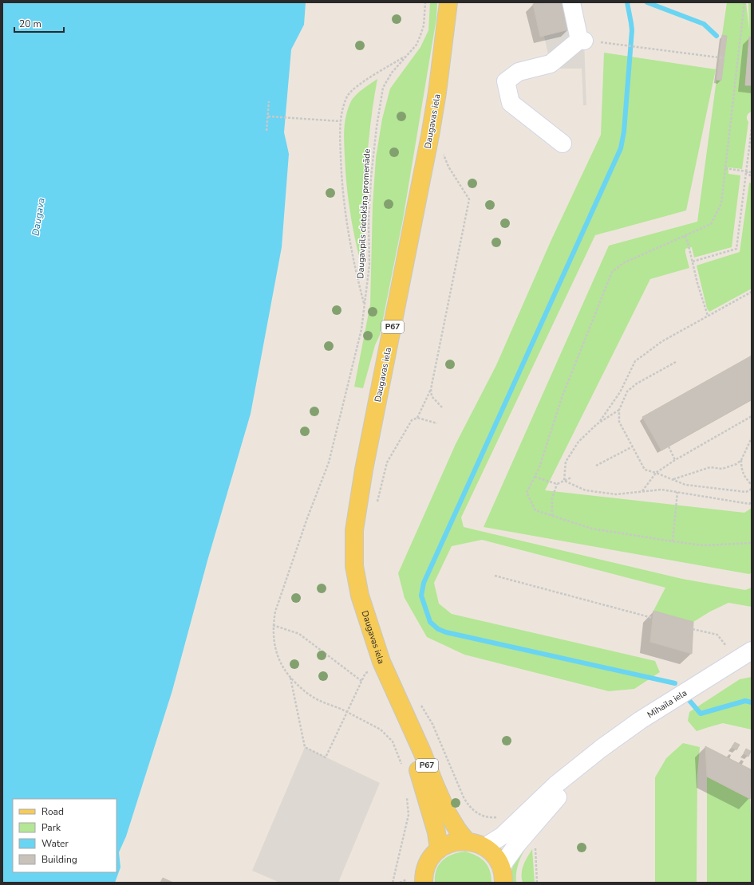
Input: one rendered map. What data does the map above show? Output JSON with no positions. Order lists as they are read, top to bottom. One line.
{"streets":{"main road":["Daugavas iela","P67"],"street":["Mihaila iela"],"path":["Daugavpils cietokšņa promenāde"]},"water":["Daugava"],"legend":["Road","Park","Water","Building"],"scale_bar":"20 m"}
